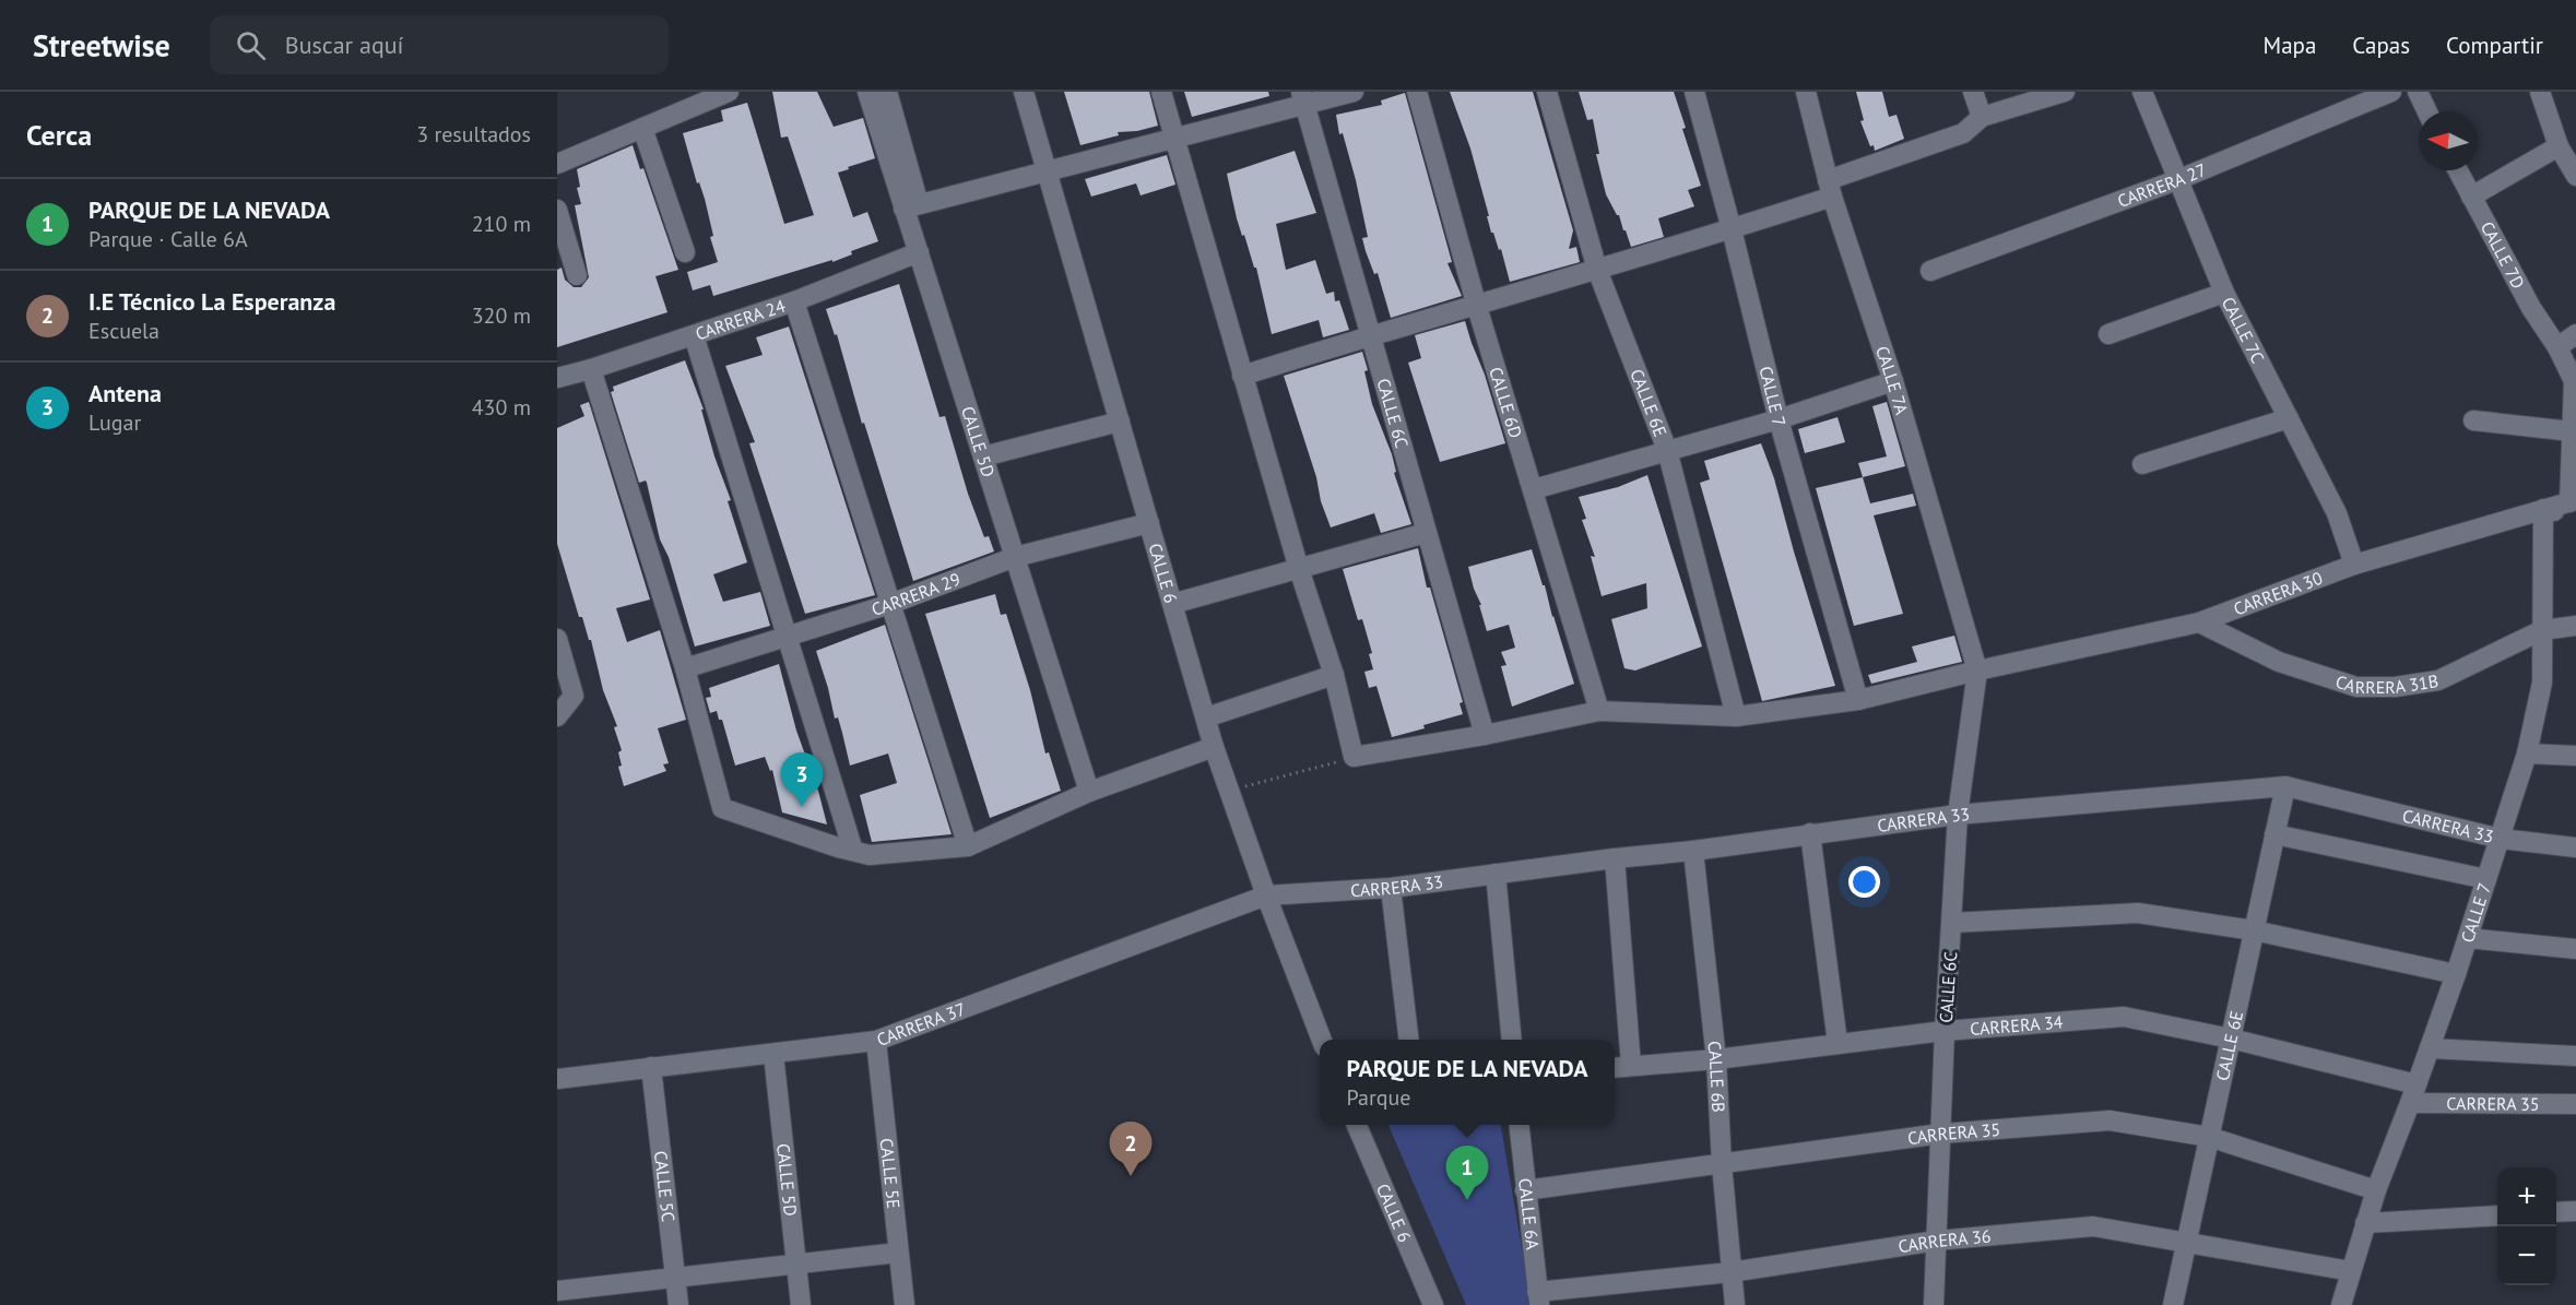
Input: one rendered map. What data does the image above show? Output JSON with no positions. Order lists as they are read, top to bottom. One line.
{"streets":{"street":["CARRERA 27","CALLE 7D","CARRERA 24","CALLE 7C","CALLE 7A","CALLE 7","CALLE 6D","CALLE 6E","CALLE 6C","CALLE 5D","CALLE 6","CARRERA 29","CARRERA 30","CARRERA 31B","CARRERA 33","CARRERA 37","CARRERA 34","CALLE 6B","CARRERA 35","CALLE 5E","CALLE 5C","CALLE 6A","CARRERA 36"]},"crossings":[["CARRERA 27","CALLE 7C"],["CARRERA 24","CALLE 5D"],["CALLE 7C","CARRERA 30"],["CALLE 7A","CALLE 6C"],["CALLE 7A","CARRERA 30"],["CALLE 7","CARRERA 30"],["CALLE 7","CARRERA 31B"],["CALLE 7","CARRERA 33"],["CALLE 7","CARRERA 34"],["CALLE 7","CARRERA 35"],["CALLE 7","CARRERA 36"],["CALLE 6D","CARRERA 30"],["CALLE 6E","CARRERA 30"],["CALLE 6E","CARRERA 33"],["CALLE 6E","CARRERA 34"],["CALLE 6E","CARRERA 35"],["CALLE 6E","CARRERA 36"],["CALLE 6C","CARRERA 30"],["CALLE 6C","CARRERA 33"],["CALLE 6C","CARRERA 34"],["CALLE 6C","CARRERA 35"],["CALLE 6C","CARRERA 36"],["CALLE 5D","CARRERA 29"],["CALLE 5D","CARRERA 37"],["CALLE 6","CARRERA 29"],["CALLE 6","CARRERA 33"],["CALLE 6","CARRERA 37"],["CARRERA 30","CARRERA 31B"],["CARRERA 33","CARRERA 37"],["CARRERA 33","CALLE 6B"],["CARRERA 37","CALLE 5E"],["CARRERA 37","CALLE 5C"],["CARRERA 34","CALLE 6B"],["CARRERA 34","CARRERA 35"],["CALLE 6B","CARRERA 35"],["CALLE 6B","CARRERA 36"],["CARRERA 35","CALLE 6A"],["CALLE 6A","CARRERA 36"]],"north":"left","page":{"header":"Streetwise","search":"Buscar aquí","nav":["Mapa","Capas","Compartir"],"heading":["Cerca","3 resultados"],"list":[{"mark":"1","name":"PARQUE DE LA NEVADA","note":"Parque · Calle 6A","value":"210 m"},{"mark":"2","name":"I.E Técnico La Esperanza","note":"Escuela","value":"320 m"},{"mark":"3","name":"Antena","note":"Lugar","value":"430 m"}],"pins":["3","2","1"],"popup":["PARQUE DE LA NEVADA","Parque"],"map_buttons":["+","−"]}}
